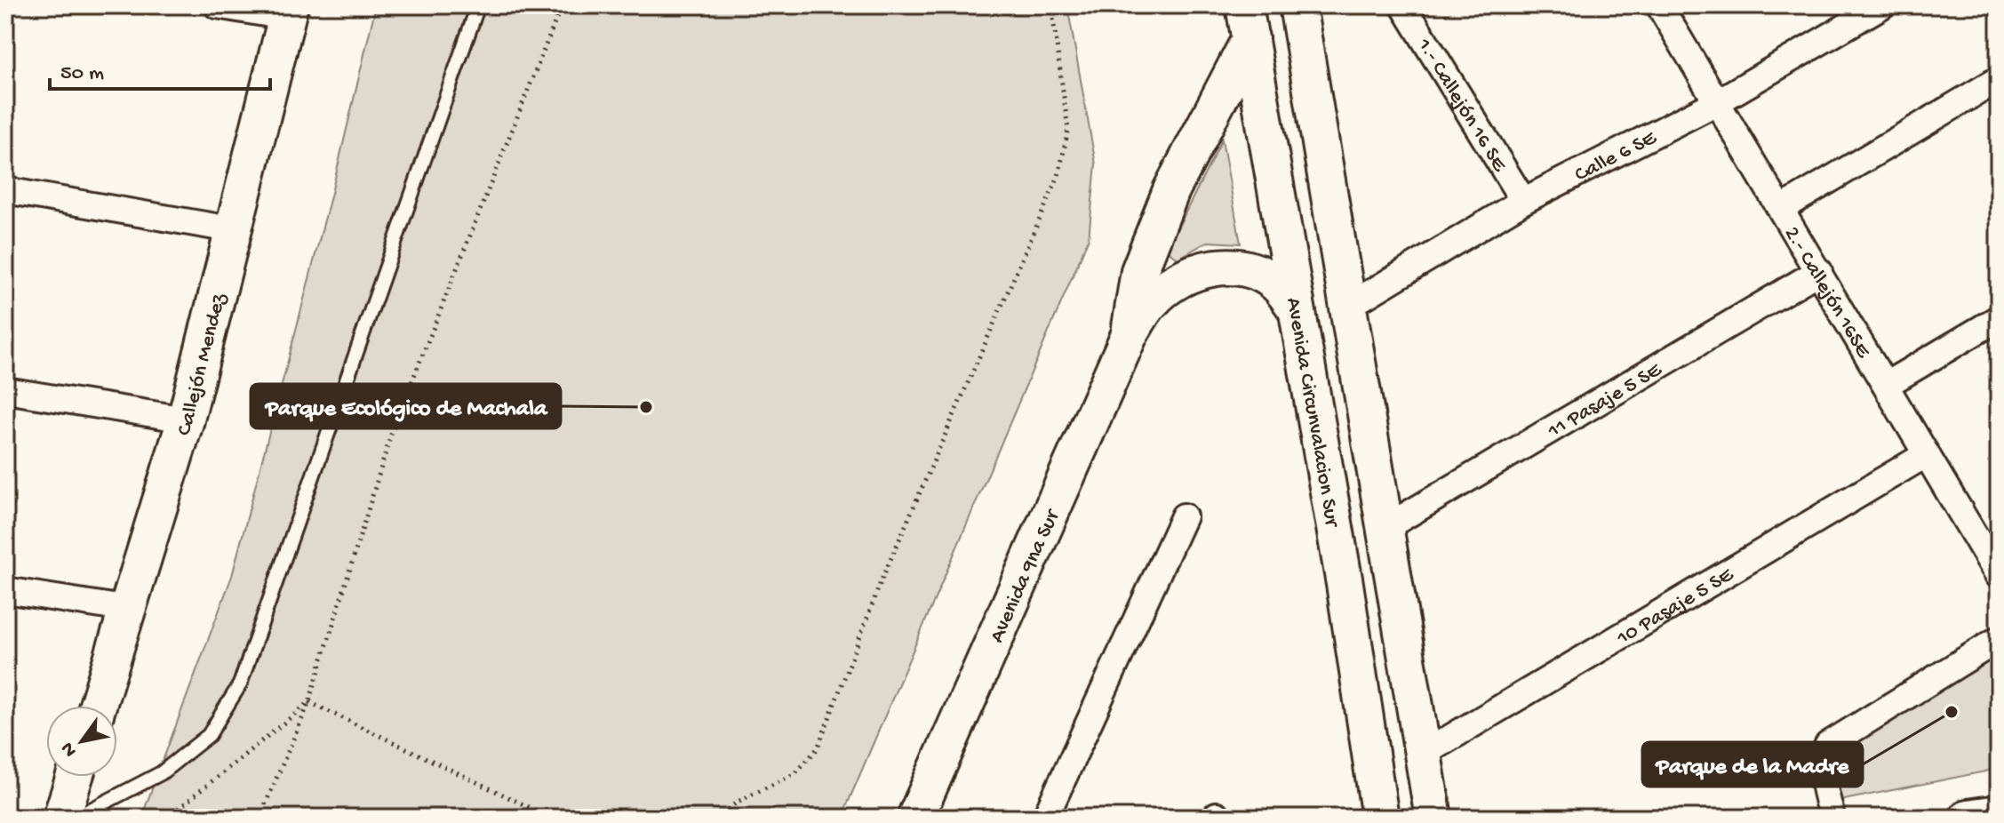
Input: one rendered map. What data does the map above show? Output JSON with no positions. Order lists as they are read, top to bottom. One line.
{"streets":{"street":["1.- Callejón 16 SE","Calle 6 SE","2.- Callejón 16SE","Callejón Mendez","11 Pasaje 5 SE","Avenida Circunvalacion Sur","Avenida 9na Sur","10 Pasaje 5 SE"]},"crossings":[["1.- Callejón 16 SE","Calle 6 SE"],["Calle 6 SE","2.- Callejón 16SE"],["2.- Callejón 16SE","11 Pasaje 5 SE"],["2.- Callejón 16SE","10 Pasaje 5 SE"],["Avenida Circunvalacion Sur","Avenida 9na Sur"]],"places":["Parque Ecológico de Machala","Parque de la Madre"],"scale_bar":"50 m","north":"bottom left"}
